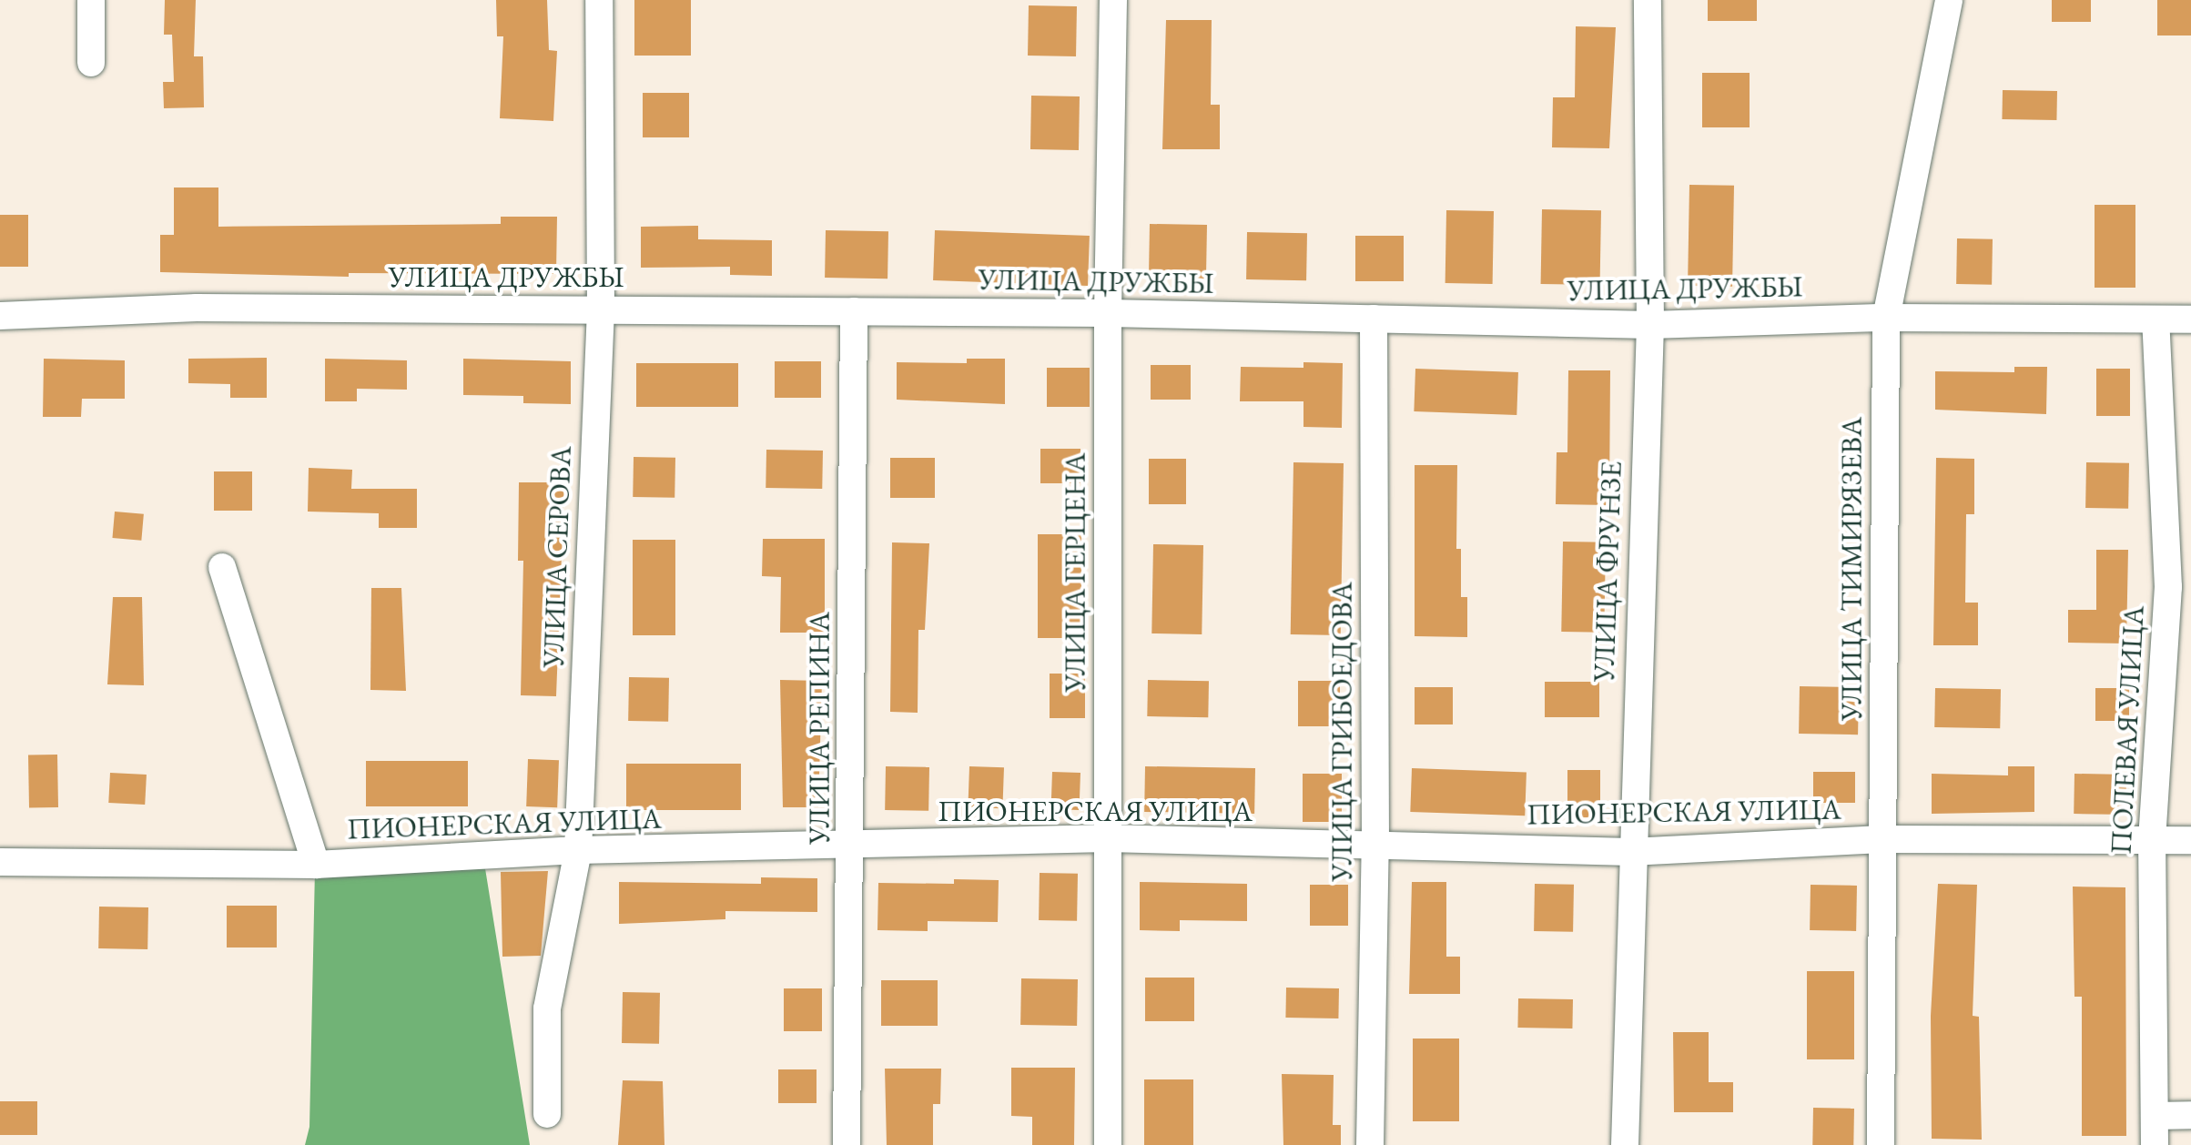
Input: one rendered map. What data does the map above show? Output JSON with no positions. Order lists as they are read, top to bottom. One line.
{"streets":{"street":["УЛИЦА ДРУЖБЫ","УЛИЦА СЕРОВА","УЛИЦА ТИМИРЯЗЕВА","УЛИЦА ФРУНЗЕ","УЛИЦА ГЕРЦЕНА","УЛИЦА РЕПИНА","ПОЛЕВАЯ УЛИЦА","УЛИЦА ГРИБОЕДОВА","ПИОНЕРСКАЯ УЛИЦА"]},"crossings":[["УЛИЦА ДРУЖБЫ","УЛИЦА СЕРОВА"],["УЛИЦА ДРУЖБЫ","УЛИЦА ТИМИРЯЗЕВА"],["УЛИЦА ДРУЖБЫ","УЛИЦА ФРУНЗЕ"],["УЛИЦА ДРУЖБЫ","УЛИЦА ГЕРЦЕНА"],["УЛИЦА ДРУЖБЫ","УЛИЦА РЕПИНА"],["УЛИЦА ДРУЖБЫ","ПОЛЕВАЯ УЛИЦА"],["УЛИЦА ДРУЖБЫ","УЛИЦА ГРИБОЕДОВА"],["УЛИЦА СЕРОВА","ПИОНЕРСКАЯ УЛИЦА"],["УЛИЦА ТИМИРЯЗЕВА","ПИОНЕРСКАЯ УЛИЦА"],["УЛИЦА ФРУНЗЕ","ПИОНЕРСКАЯ УЛИЦА"],["УЛИЦА ГЕРЦЕНА","ПИОНЕРСКАЯ УЛИЦА"],["УЛИЦА РЕПИНА","ПИОНЕРСКАЯ УЛИЦА"],["ПОЛЕВАЯ УЛИЦА","ПИОНЕРСКАЯ УЛИЦА"],["УЛИЦА ГРИБОЕДОВА","ПИОНЕРСКАЯ УЛИЦА"]]}
